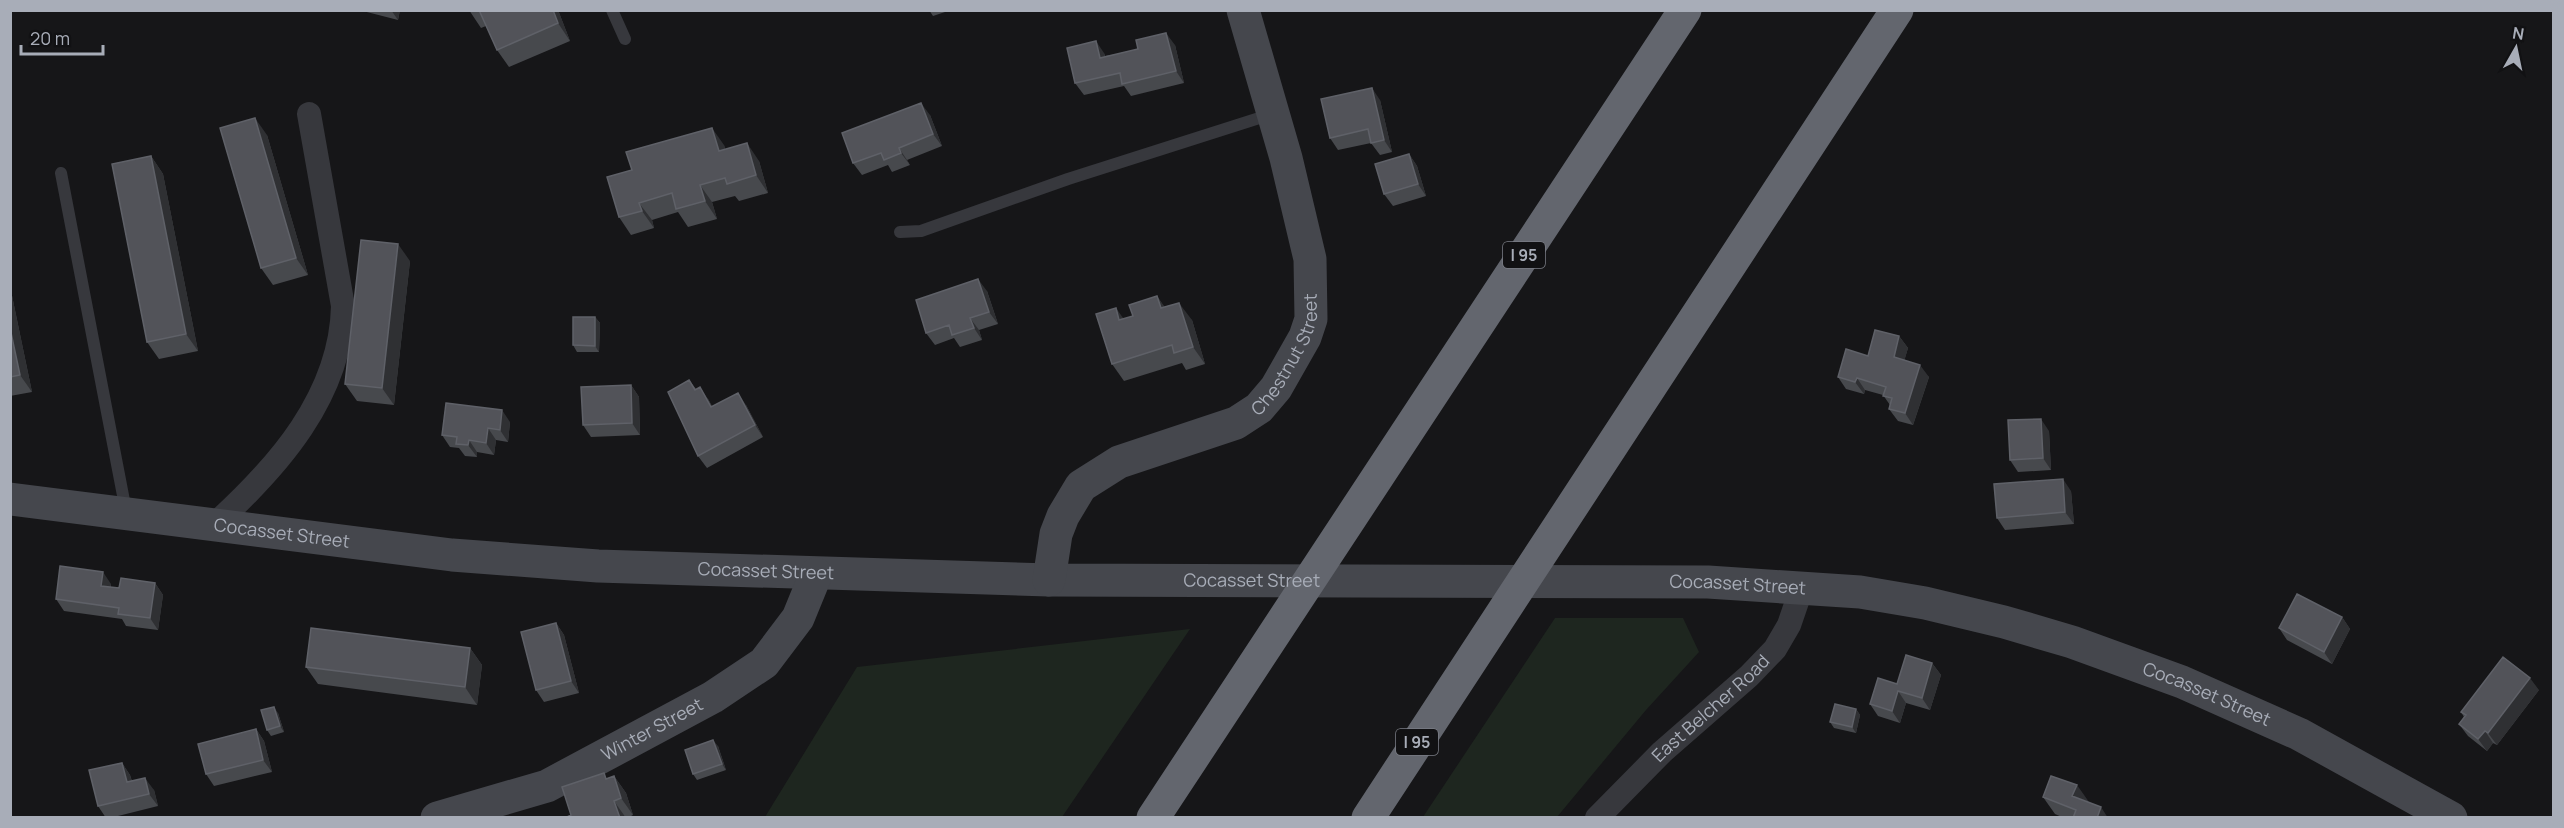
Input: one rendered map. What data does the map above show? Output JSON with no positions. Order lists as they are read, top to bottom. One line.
{"streets":{"highway":["I 95"],"main road":["Chestnut Street","Cocasset Street","Winter Street"],"street":["East Belcher Road"]},"crossings":[["Chestnut Street","Cocasset Street"],["Cocasset Street","East Belcher Road"],["Cocasset Street","Winter Street"]],"scale_bar":"20 m","north":"top"}
